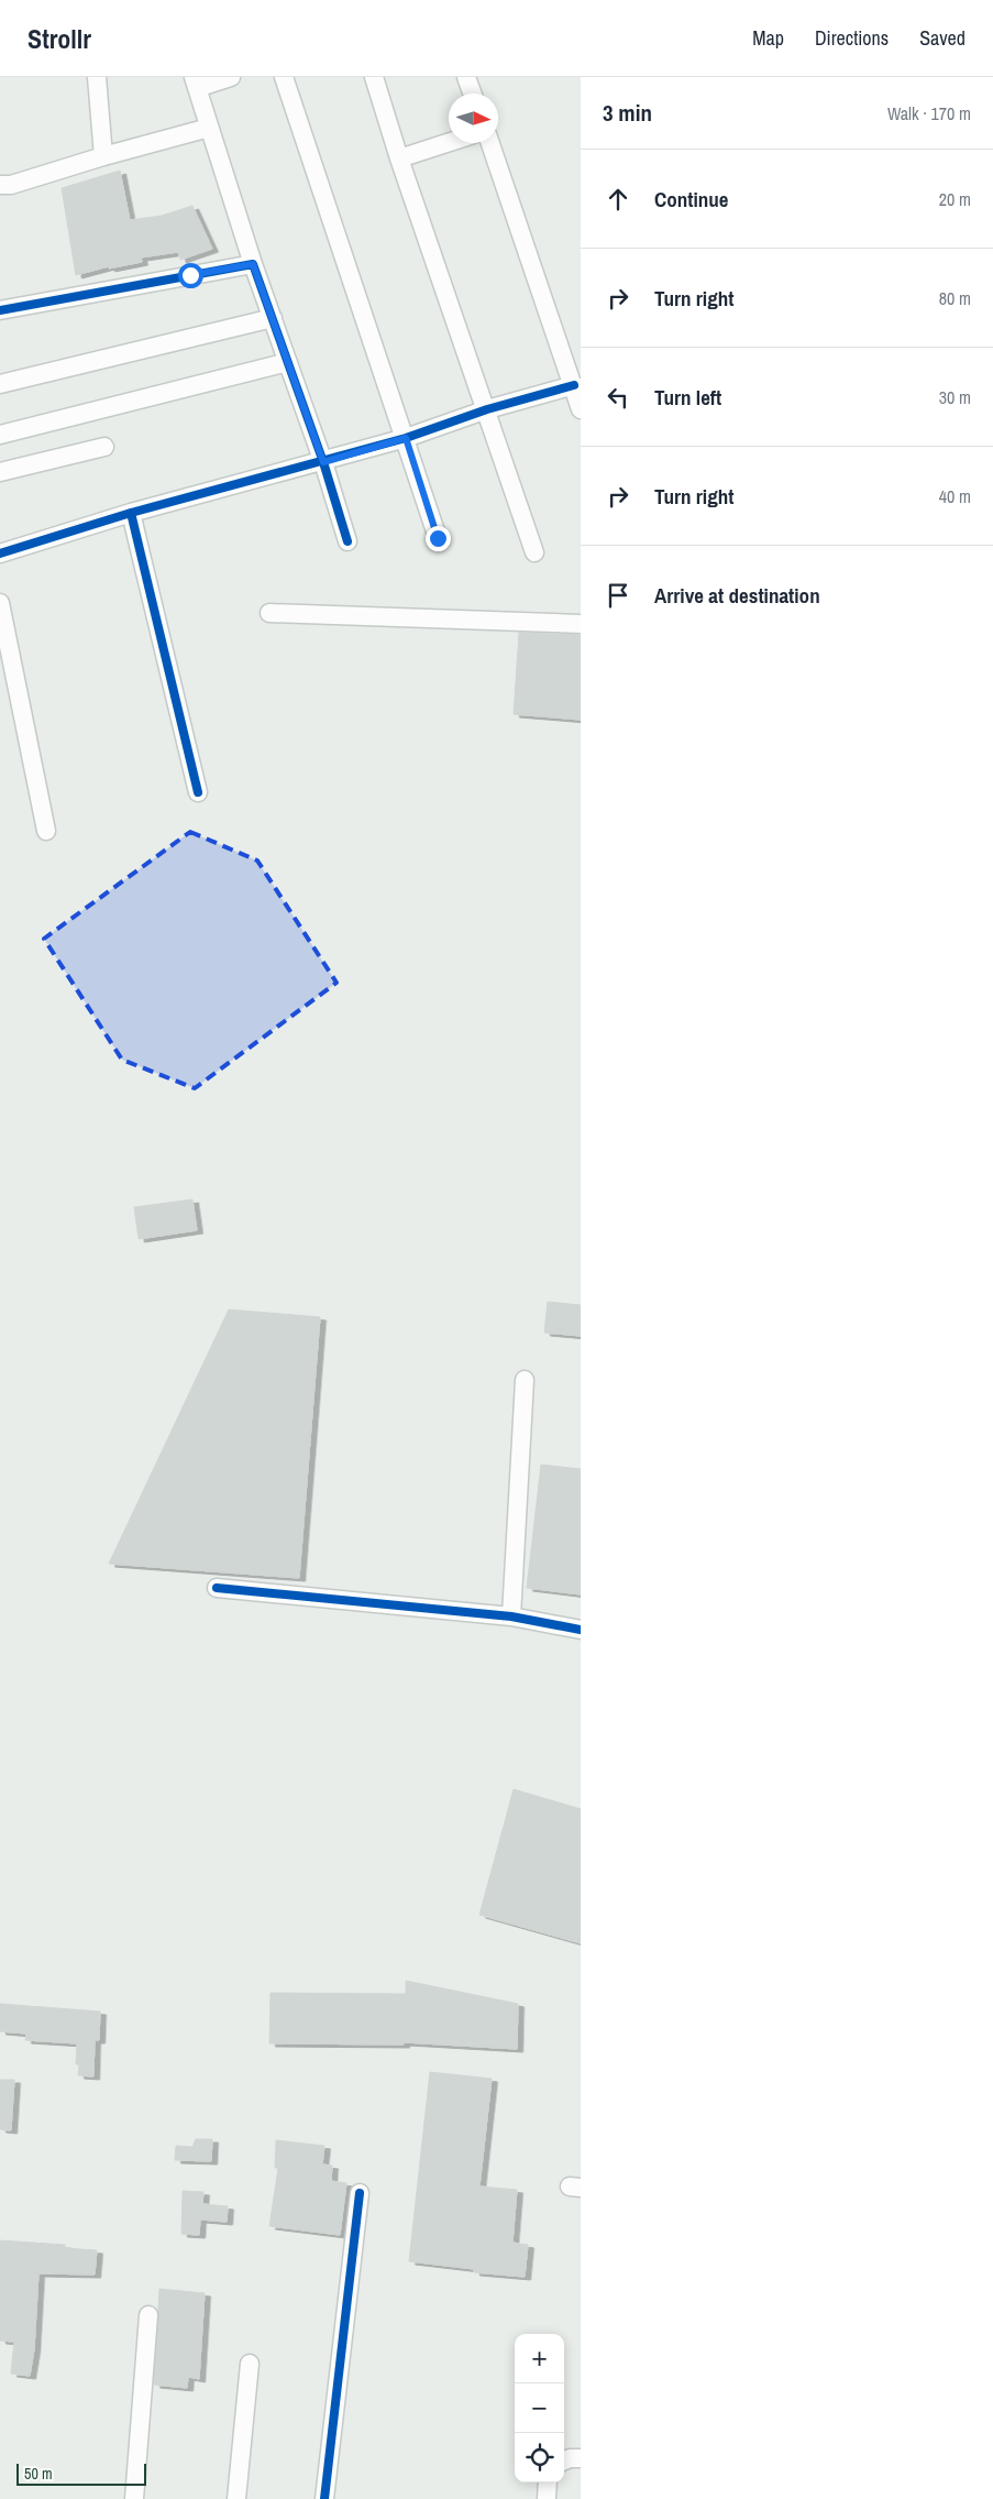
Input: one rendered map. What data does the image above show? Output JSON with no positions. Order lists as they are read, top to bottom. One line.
{"scale_bar":"50 m","north":"right","page":{"header":"Strollr","nav":["Map","Directions","Saved"],"heading":["3 min","Walk · 170 m"],"list":[["Continue","20 m"],["Turn right","80 m"],["Turn left","30 m"],["Turn right","40 m"],"Arrive at destination"],"map_buttons":["+","−"],"scale":"50 m"}}
